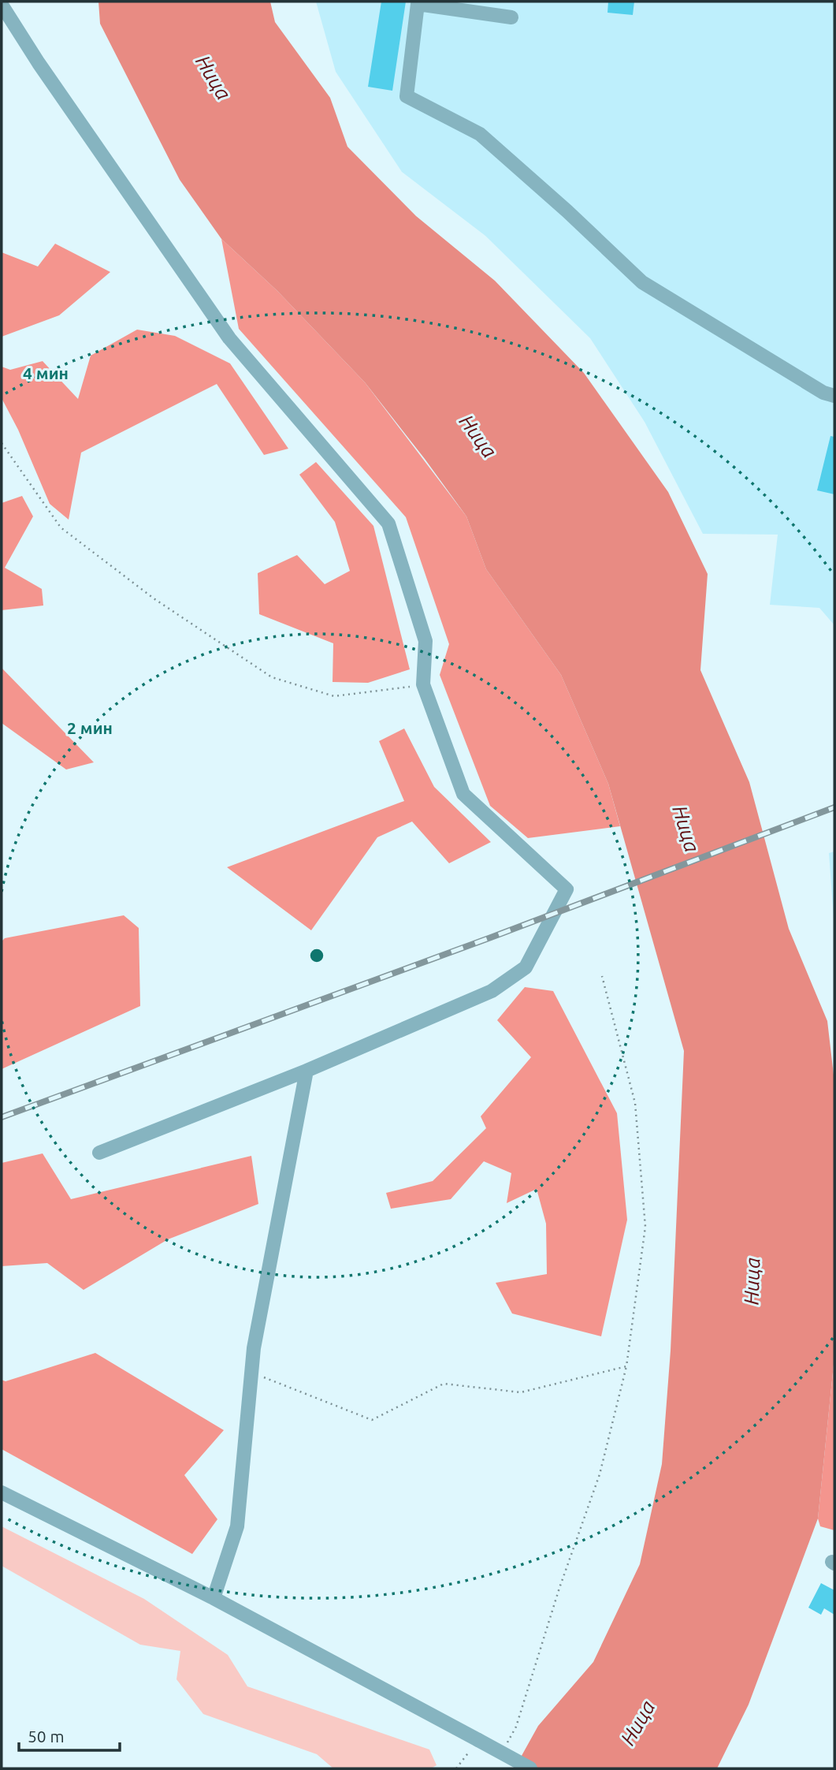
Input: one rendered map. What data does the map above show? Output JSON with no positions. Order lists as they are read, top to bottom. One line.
{"water":["Ница"],"scale_bar":"50 m","rings":["4 мин","2 мин"]}
